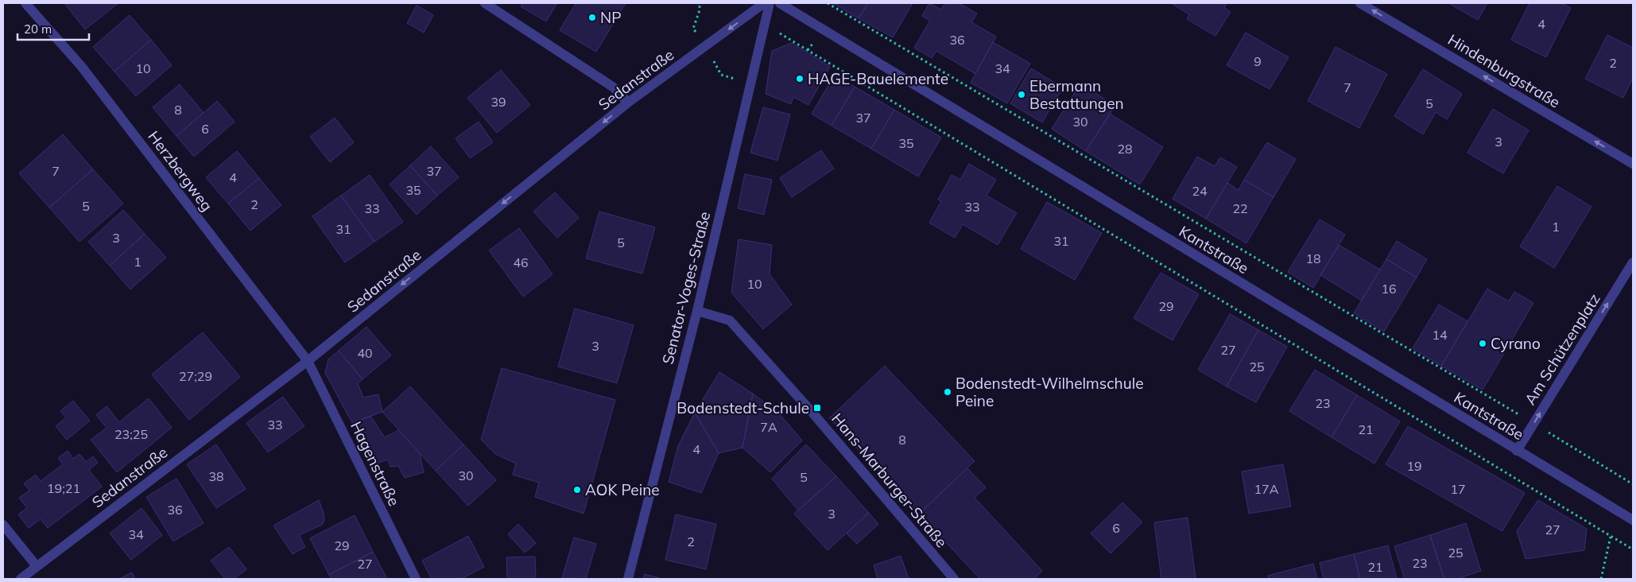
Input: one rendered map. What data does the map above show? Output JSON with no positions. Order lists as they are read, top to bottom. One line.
{"streets":{"street":["Hindenburgstraße","Sedanstraße","Herzbergweg","Kantstraße","Senator-Voges-Straße","Am Schützenplatz","Hagenstraße","Hans-Marburger-Straße"]},"crossings":[["Sedanstraße","Herzbergweg"],["Sedanstraße","Hagenstraße"],["Herzbergweg","Hagenstraße"],["Kantstraße","Am Schützenplatz"],["Senator-Voges-Straße","Hans-Marburger-Straße"]],"one_way":["Hindenburgstraße","Sedanstraße","Am Schützenplatz"],"places":{"other":["NP","HAGE-Bauelemente","Ebermann Bestattungen","Cyrano","Bodenstedt-Wilhelmschule Peine","AOK Peine"],"transit":["Bodenstedt-Schule"]},"house_numbers":["4","36","9","2","10","34","7","39","5","8","37","30","6","3","35","28","7","37","4","35","24","2","5","33","33","22","1","31","3","31","5","18","1","46","10","16","29","14","3","27","40","25","27;29","23","33","7A","21","23;25","8","4","19","30","38","5","19;21","17A","17","36","3","6","27","34","2","29","25","23","27","21"],"scale_bar":"20 m"}
